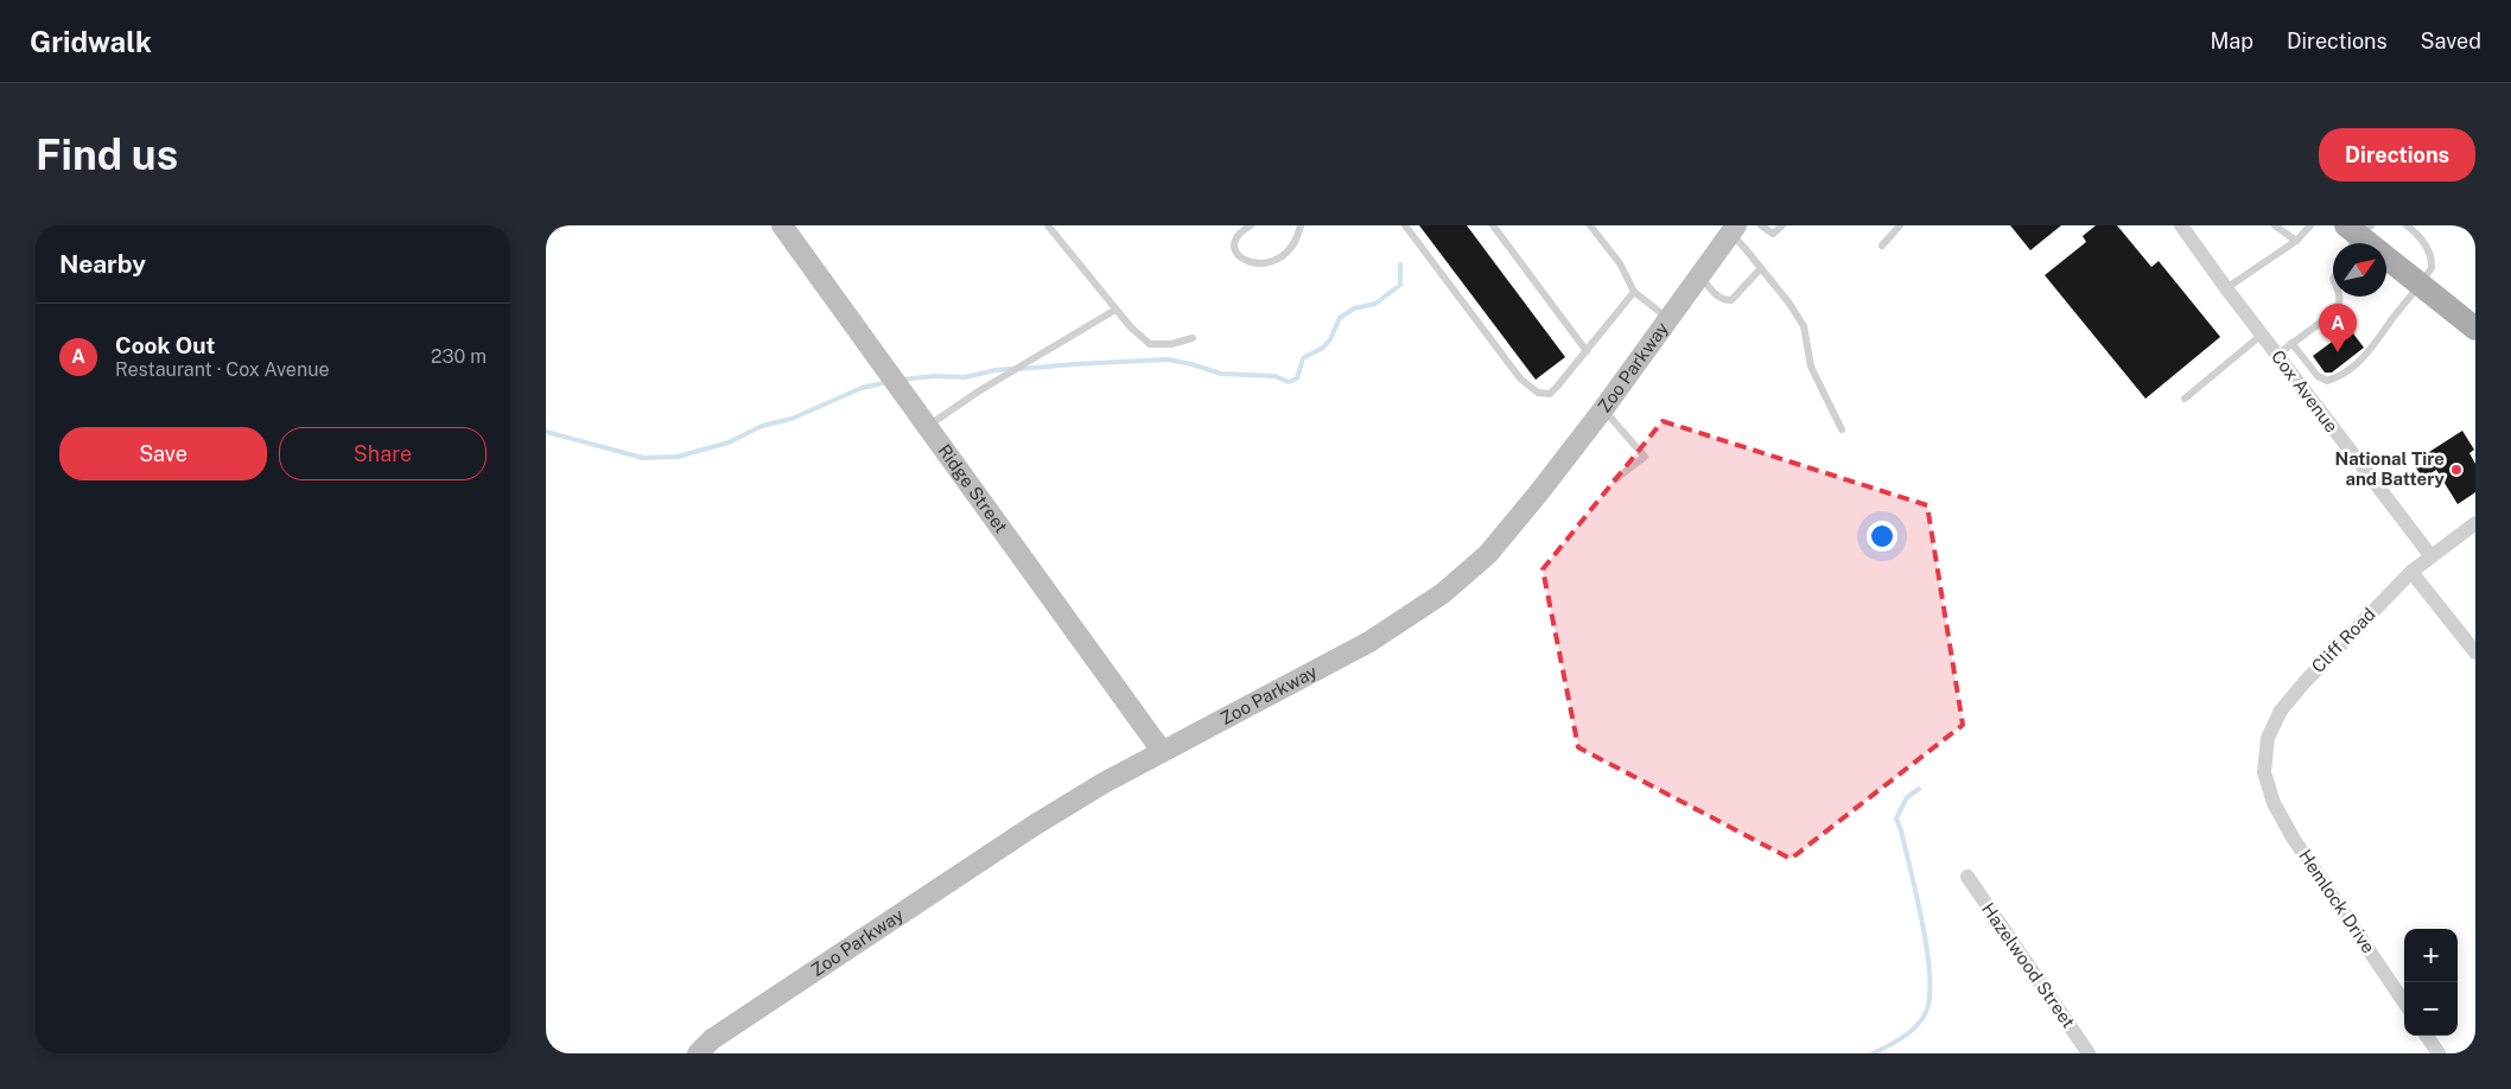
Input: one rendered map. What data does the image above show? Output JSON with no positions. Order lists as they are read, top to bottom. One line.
{"streets":{"main road":["Zoo Parkway","Ridge Street"],"street":["Cox Avenue","Cliff Road","Hemlock Drive","Hazelwood Street"]},"crossings":[["Zoo Parkway","Ridge Street"],["Cox Avenue","Cliff Road"],["Cliff Road","Hemlock Drive"]],"places":["National Tire and Battery"],"north":"top right","page":{"header":"Gridwalk","nav":["Map","Directions","Saved"],"buttons":["Directions",["Save","Share"]],"title":"Find us","heading":"Nearby","list":[{"mark":"A","name":"Cook Out","note":"Restaurant · Cox Avenue","value":"230 m"}],"pins":"A","map_buttons":["+","−"]}}
